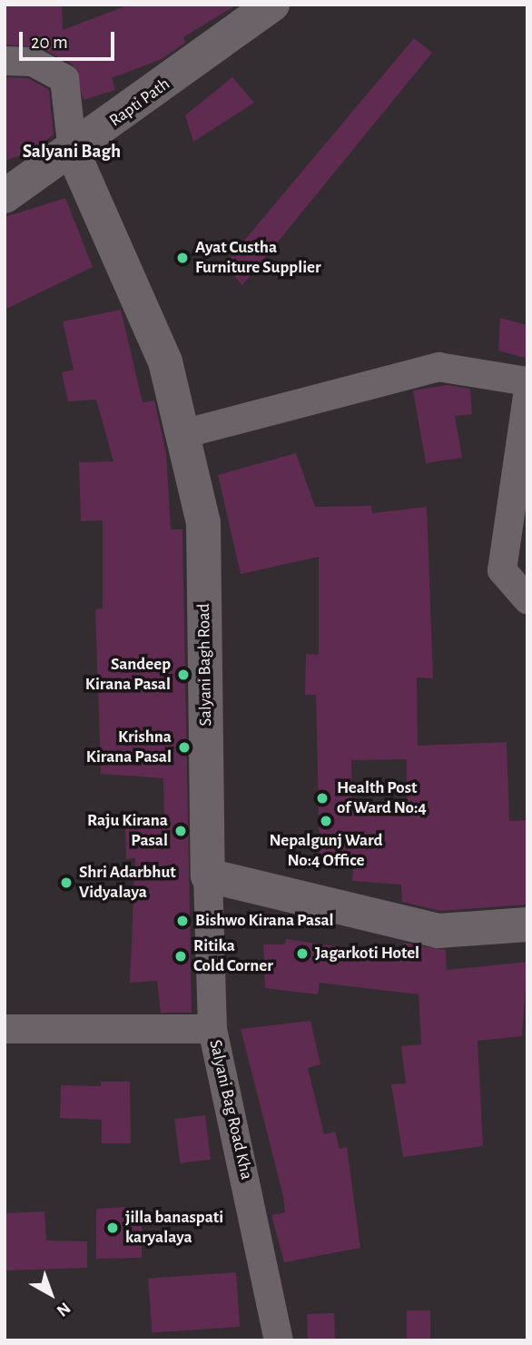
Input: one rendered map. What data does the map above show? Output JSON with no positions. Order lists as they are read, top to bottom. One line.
{"streets":{"street":["Rapti Path","Salyani Bagh Road","Salyani Bag Road Kha"]},"crossings":[["Rapti Path","Salyani Bagh Road"],["Salyani Bagh Road","Salyani Bag Road Kha"]],"districts":["Salyani Bagh"],"places":["Ayat Custha Furniture Supplier","Sandeep Kirana Pasal","Krishna Kirana Pasal","Health Post of Ward No:4","Nepalgunj Ward No:4 Office","Raju Kirana Pasal","Shri Adarbhut Vidyalaya","Bishwo Kirana Pasal","Jagarkoti Hotel","Ritika Cold Corner","jilla banaspati karyalaya"],"scale_bar":"20 m","north":"bottom right"}
